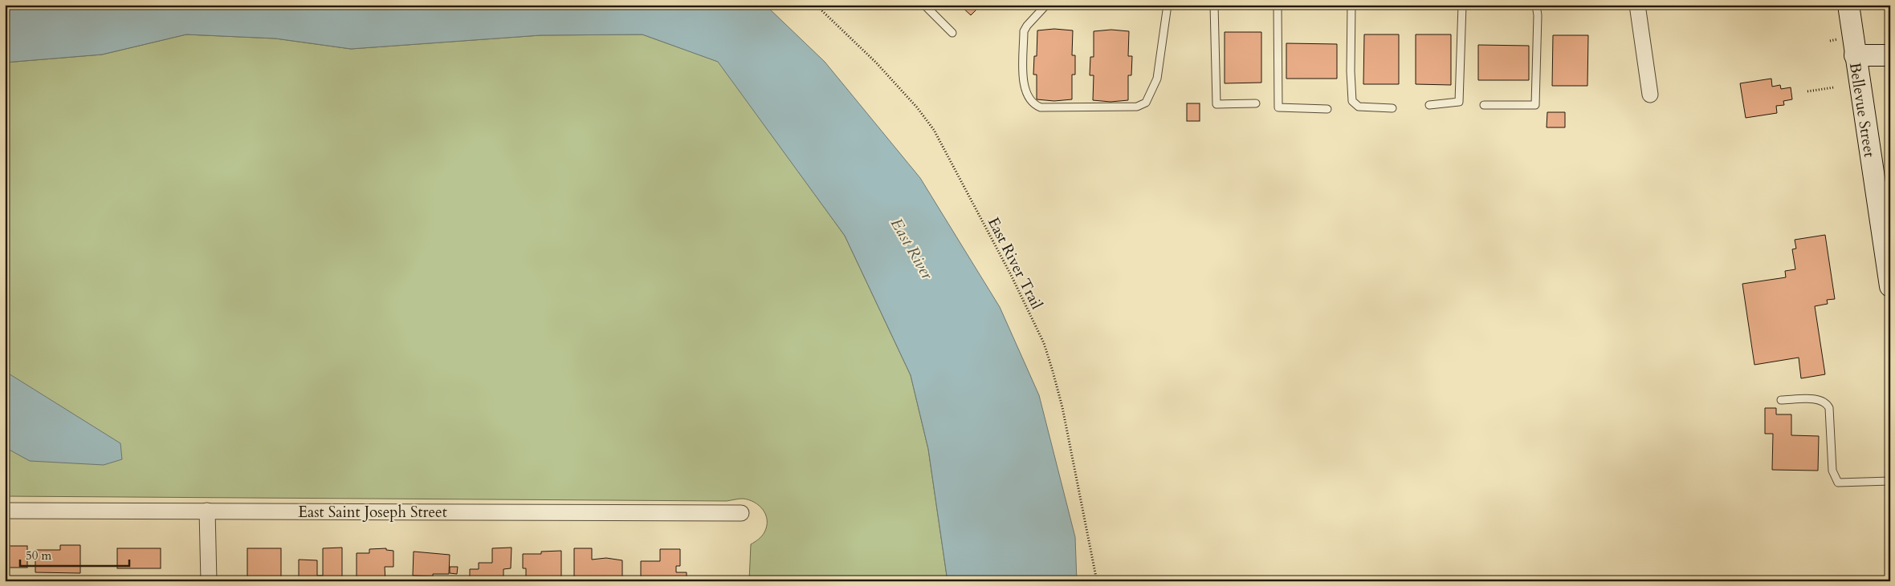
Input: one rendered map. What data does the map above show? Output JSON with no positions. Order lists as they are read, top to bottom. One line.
{"streets":{"street":["Bellevue Street","East Saint Joseph Street"],"path":["East River Trail"]},"water":["East River"],"scale_bar":"50 m"}
